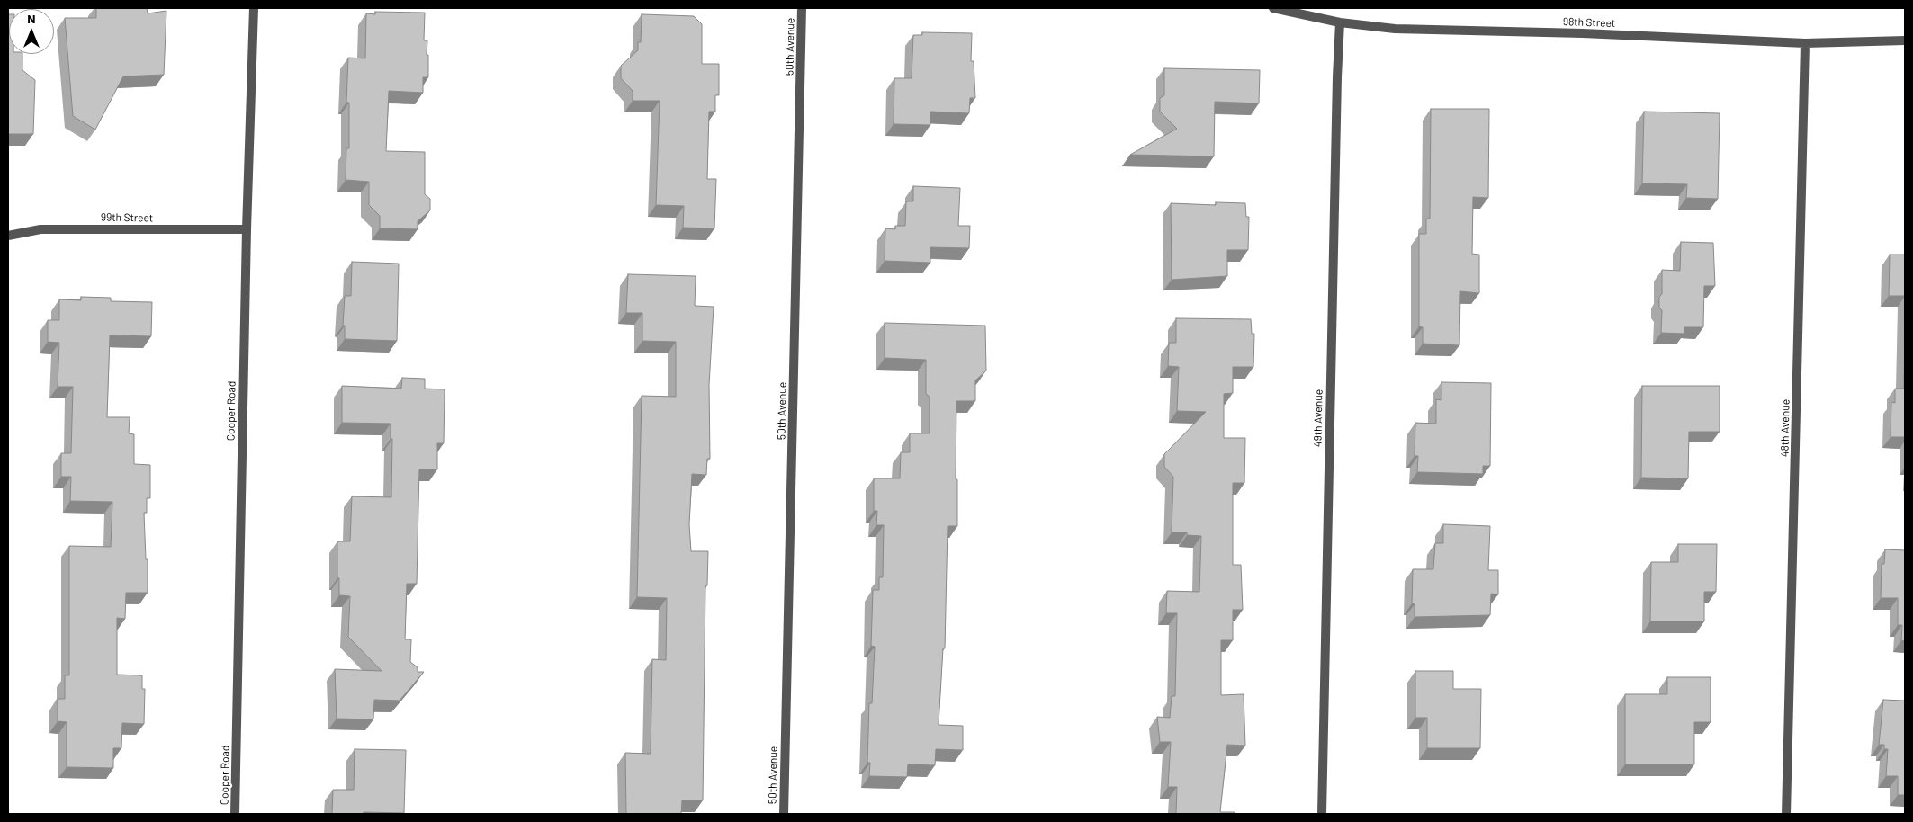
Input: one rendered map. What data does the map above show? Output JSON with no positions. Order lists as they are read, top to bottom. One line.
{"streets":{"street":["98th Street","50th Avenue","99th Street","Cooper Road","49th Avenue","48th Avenue"]},"crossings":[["98th Street","49th Avenue"],["98th Street","48th Avenue"],["99th Street","Cooper Road"]],"north":"top"}
